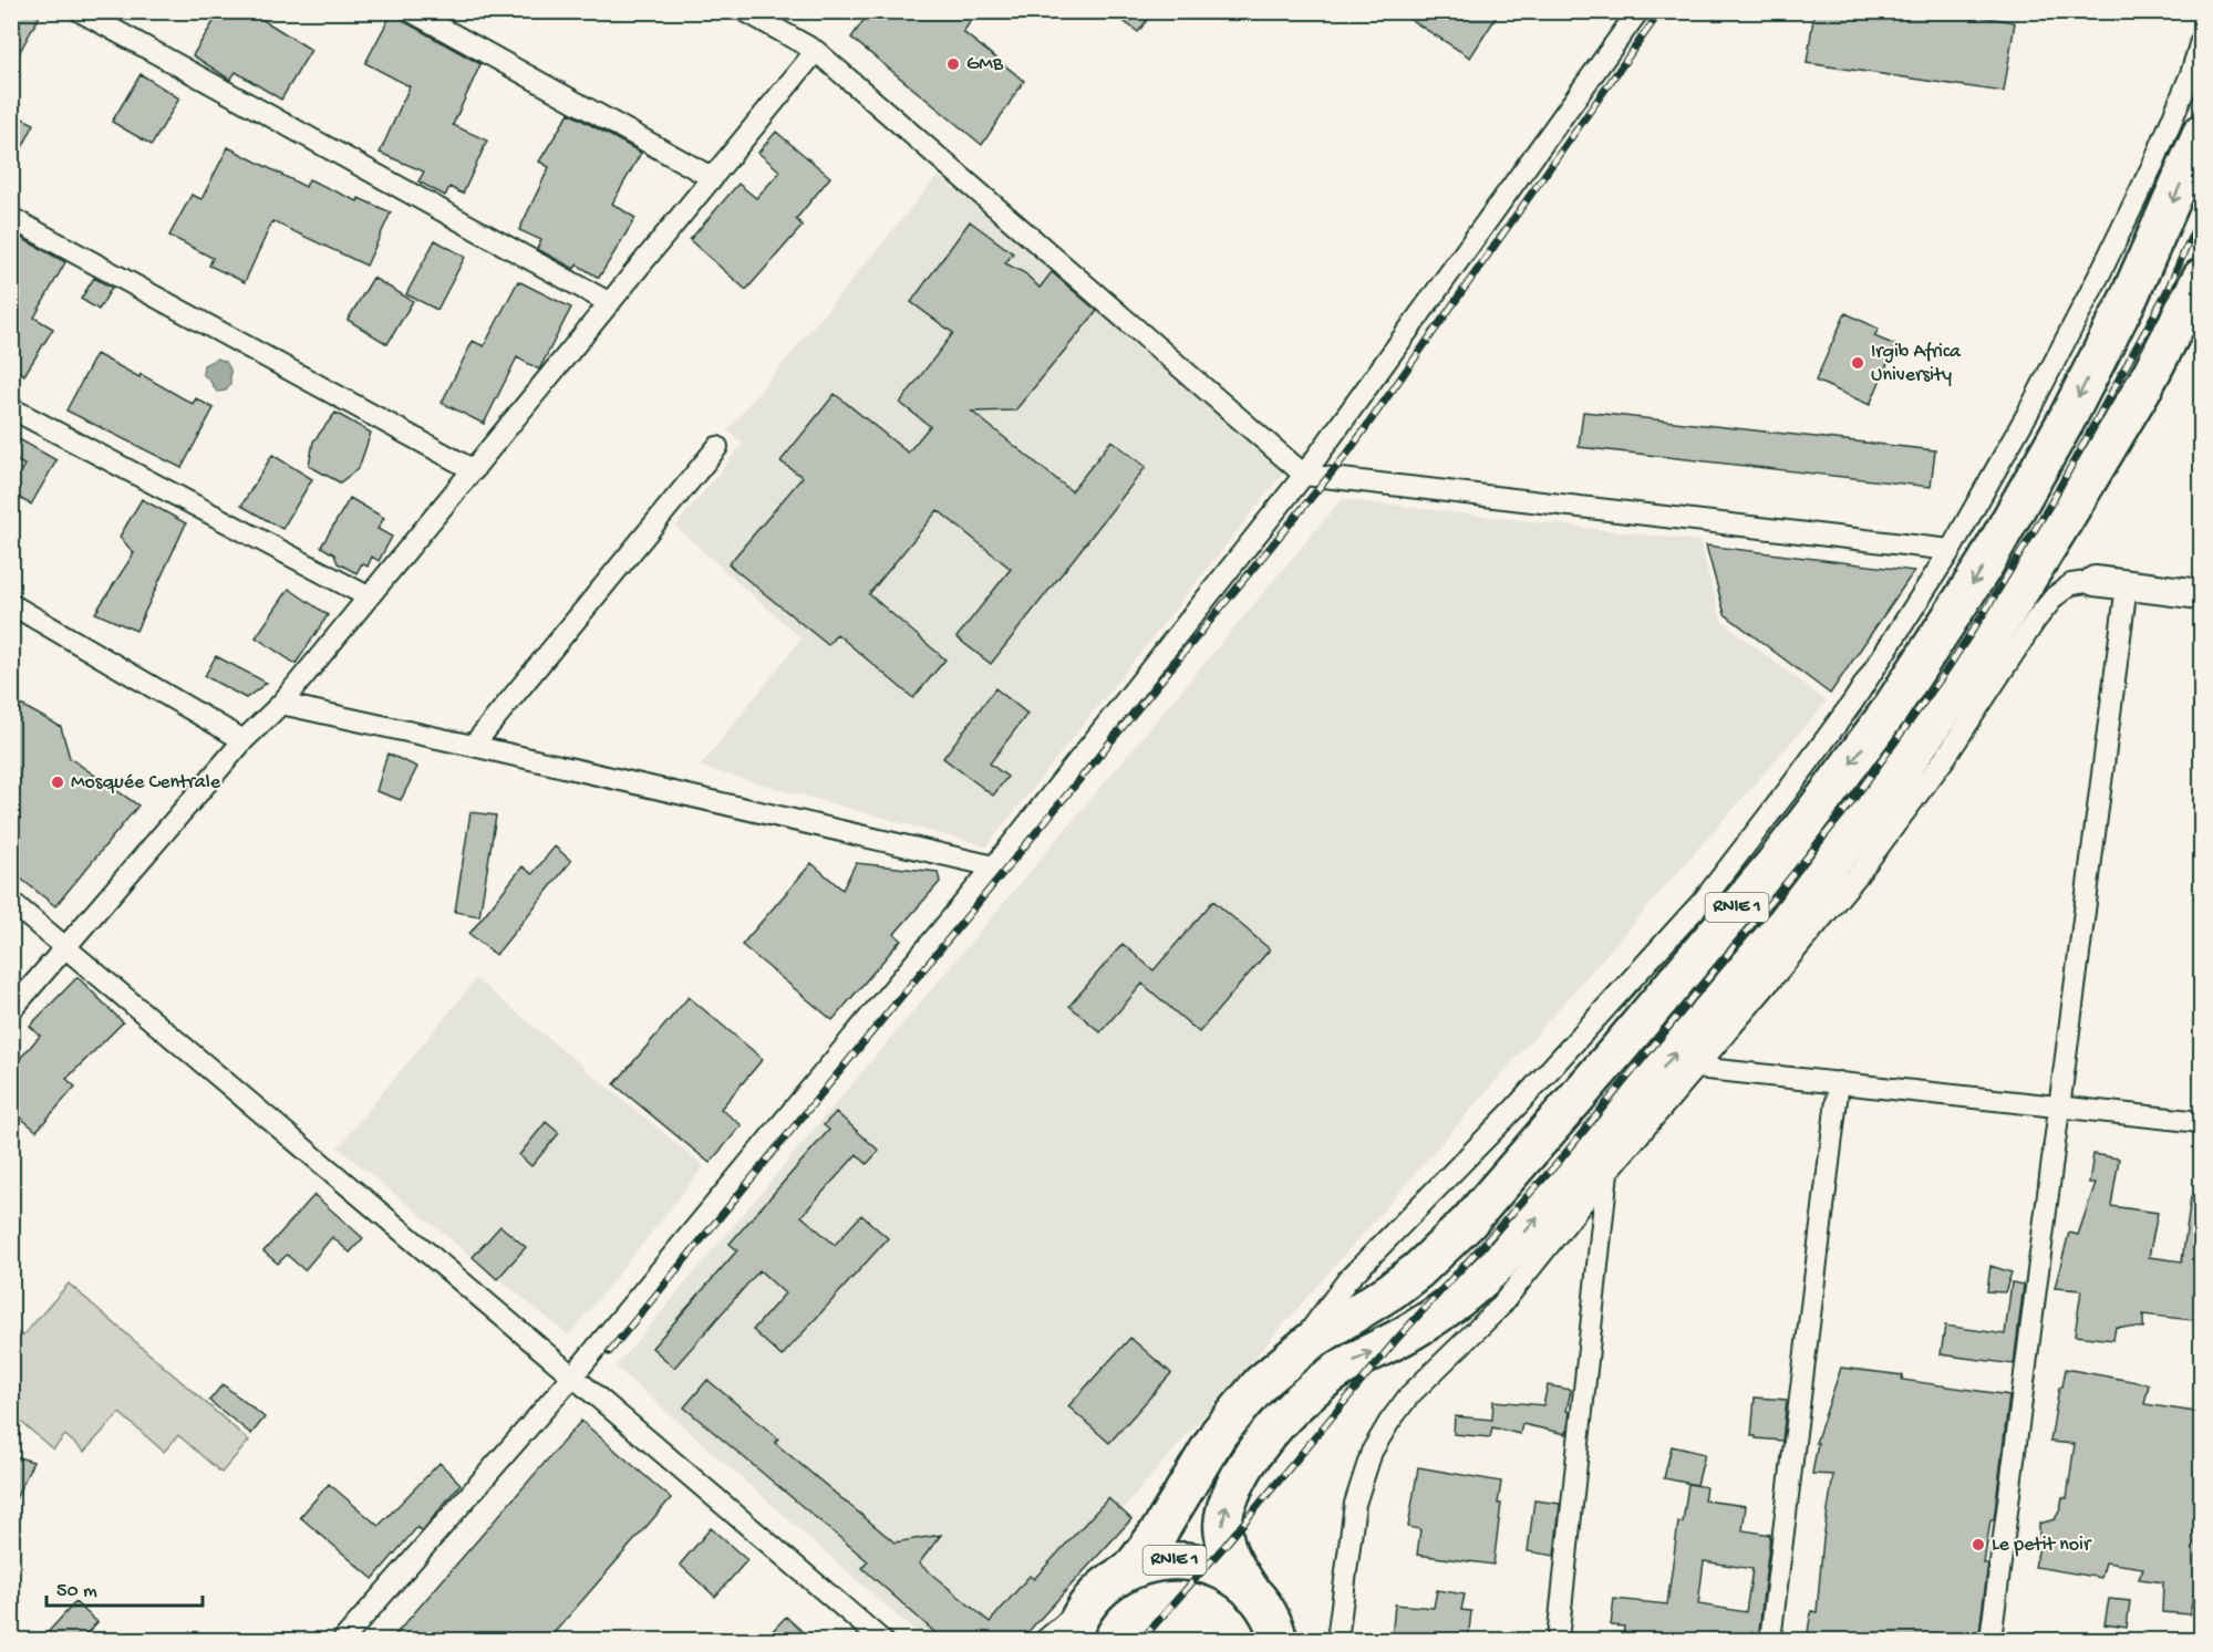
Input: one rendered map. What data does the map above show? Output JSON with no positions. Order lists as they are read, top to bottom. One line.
{"streets":{"highway":["RNIE 1"]},"places":["GMB","Irgib Africa University","Mosquée Centrale","Le petit noir"],"scale_bar":"50 m"}
